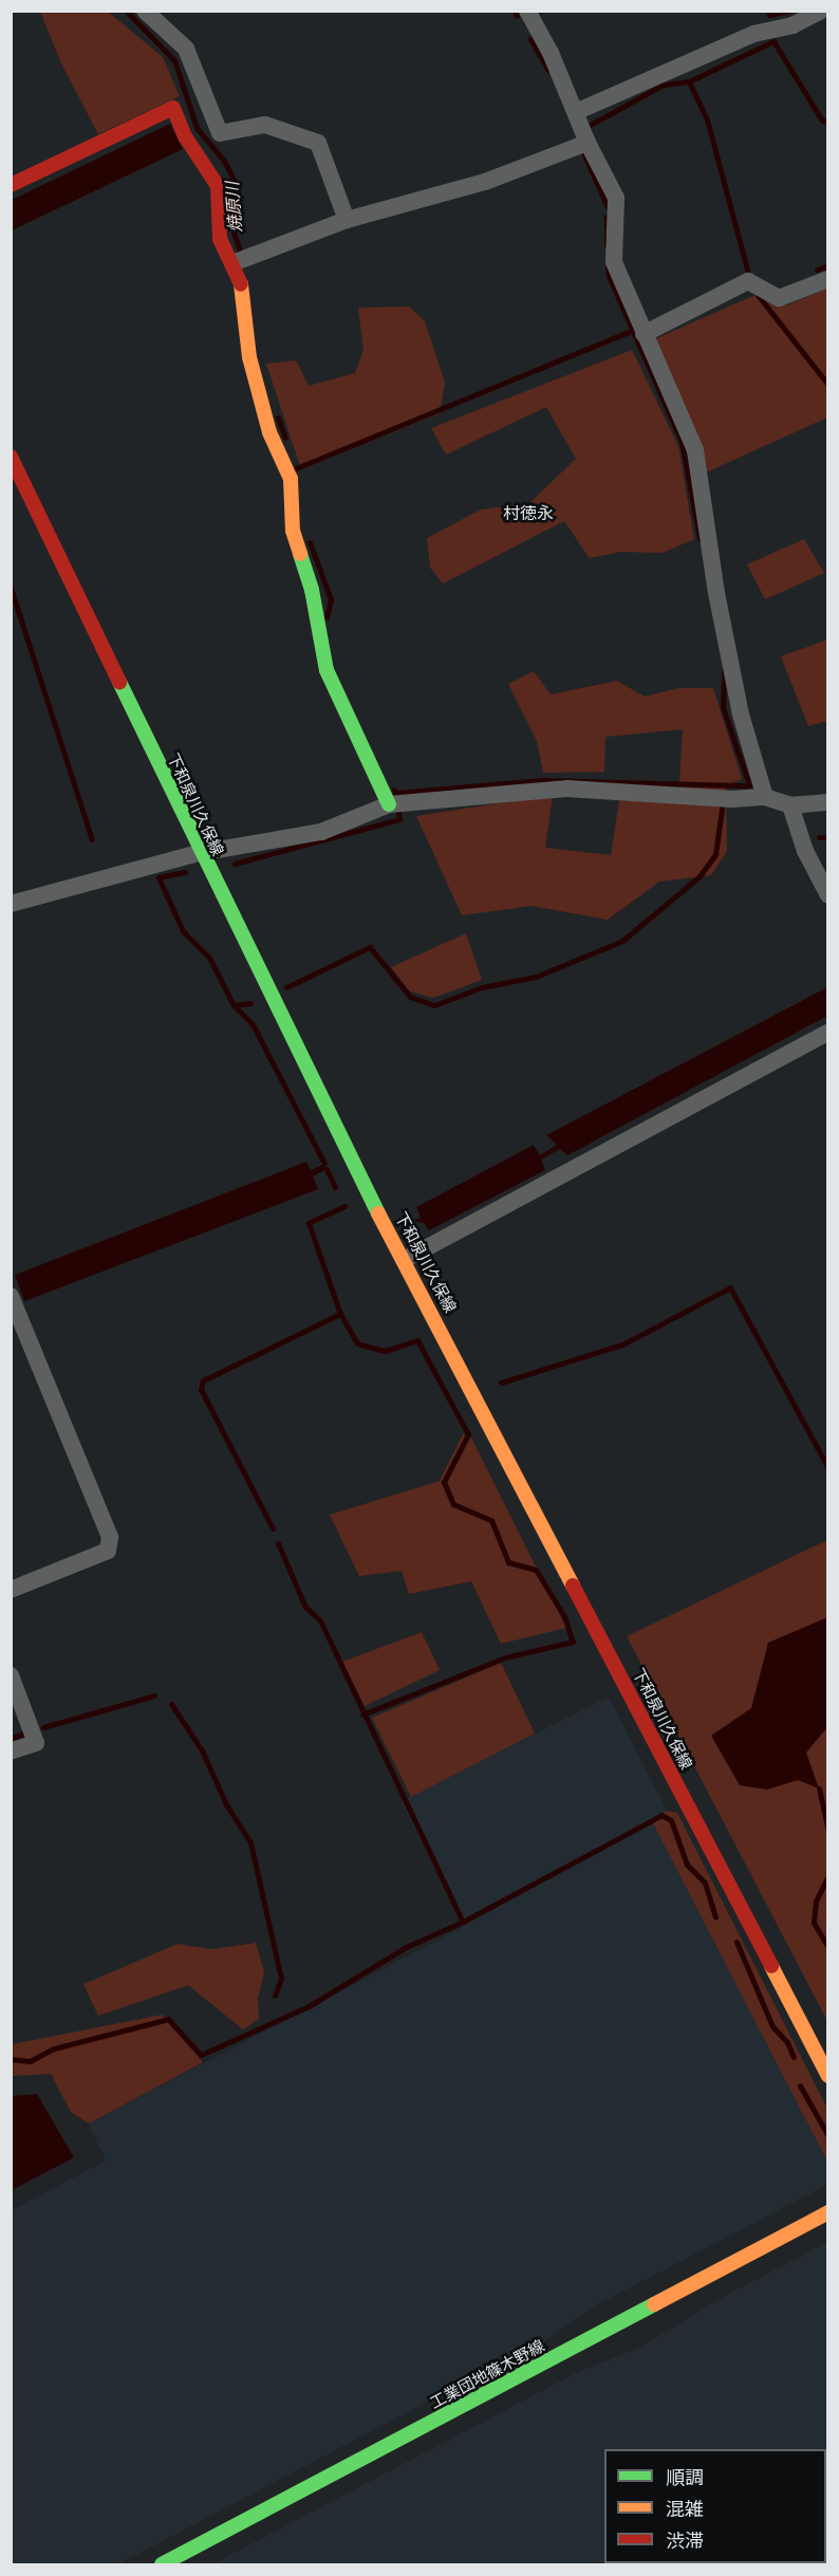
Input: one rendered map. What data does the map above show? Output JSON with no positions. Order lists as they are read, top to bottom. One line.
{"streets":{"street":["下和泉川久保線","工業団地篠木野線"]},"districts":["村徳永"],"water":["焼原川"],"legend":["順調","混雑","渋滞"]}
